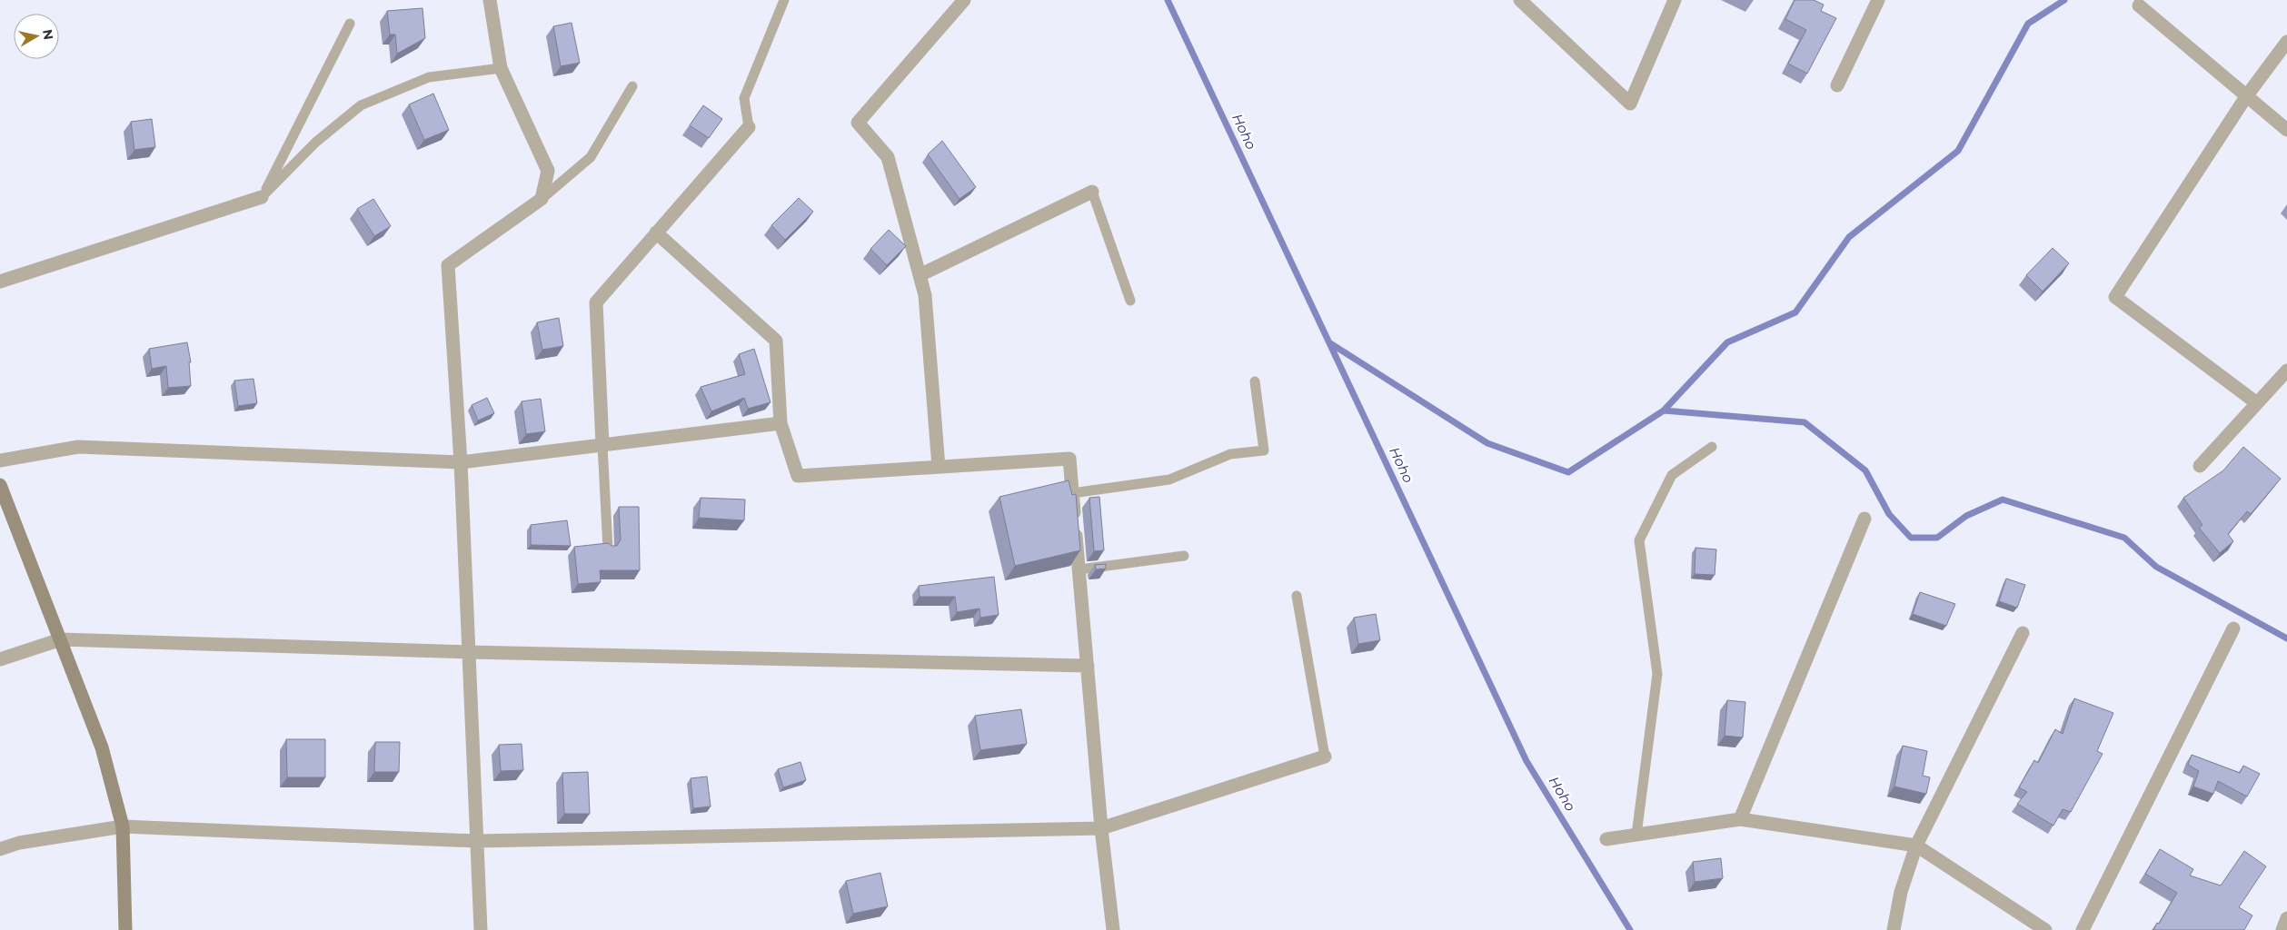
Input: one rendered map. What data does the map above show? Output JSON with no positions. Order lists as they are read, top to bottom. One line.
{"water":["Hoho"],"north":"right"}
